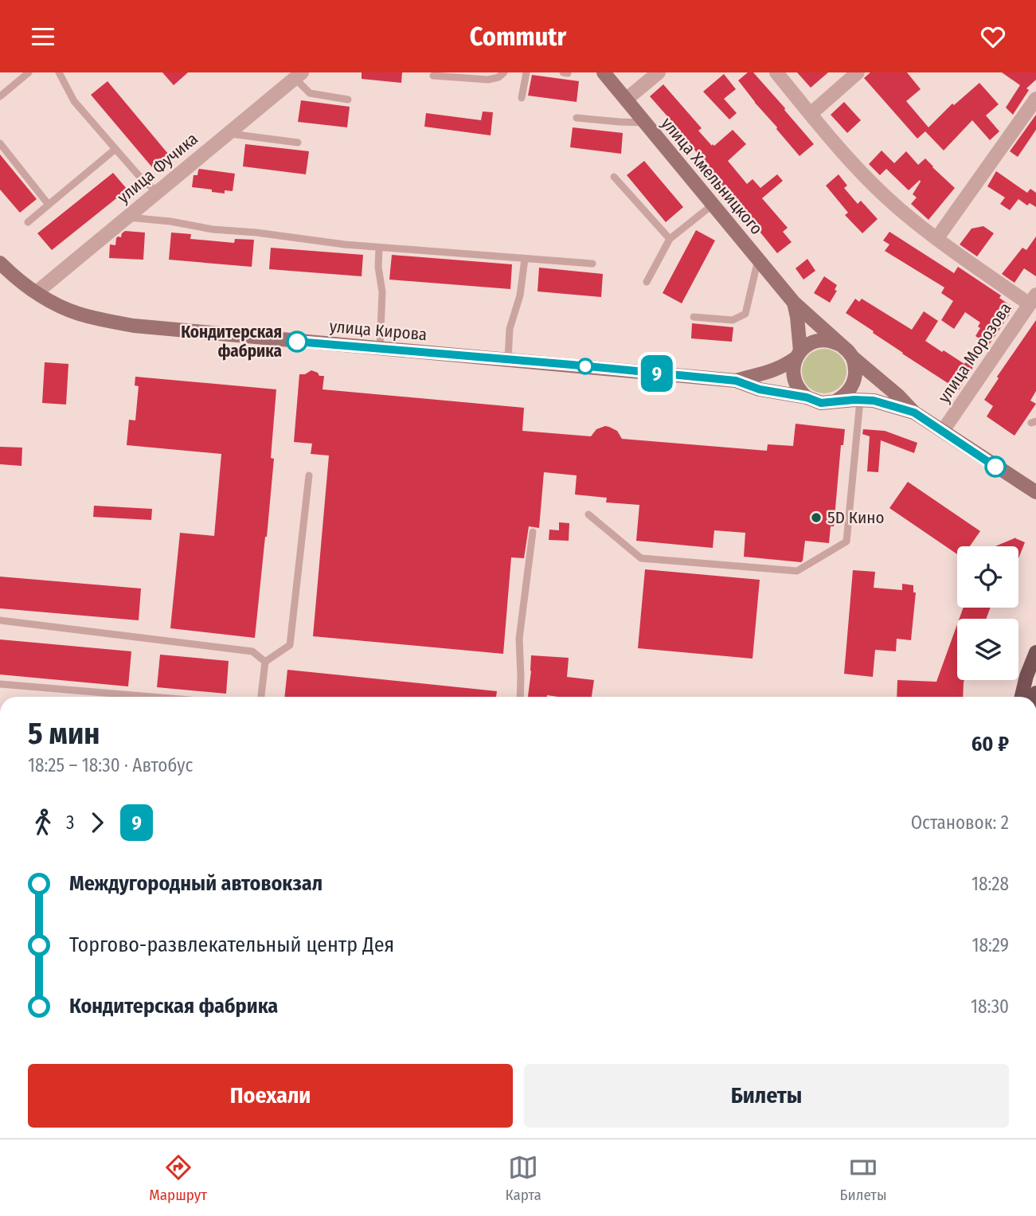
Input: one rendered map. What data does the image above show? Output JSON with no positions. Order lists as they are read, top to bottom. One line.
{"streets":{"main road":["улица Хмельницкого","улица Кирова"],"street":["улица Фучика","улица Морозова"]},"crossings":[["улица Фучика","улица Кирова"]],"places":["Кондитерская фабрика","5D Кино"],"lines":["bus line 9"],"page":{"header":"Commutr","on_map":"9","heading":["5 мин","18:25 – 18:30 · Автобус","60 ₽"],"legs":["3","9","Остановок: 2"],"list":[{"name":"Междугородный автовокзал","value":"18:28"},{"name":"Торгово-развлекательный центр Дея","value":"18:29"},{"name":"Кондитерская фабрика","value":"18:30"}],"buttons":["Поехали","Билеты"],"tabs":["Маршрут","Карта","Билеты"]}}
